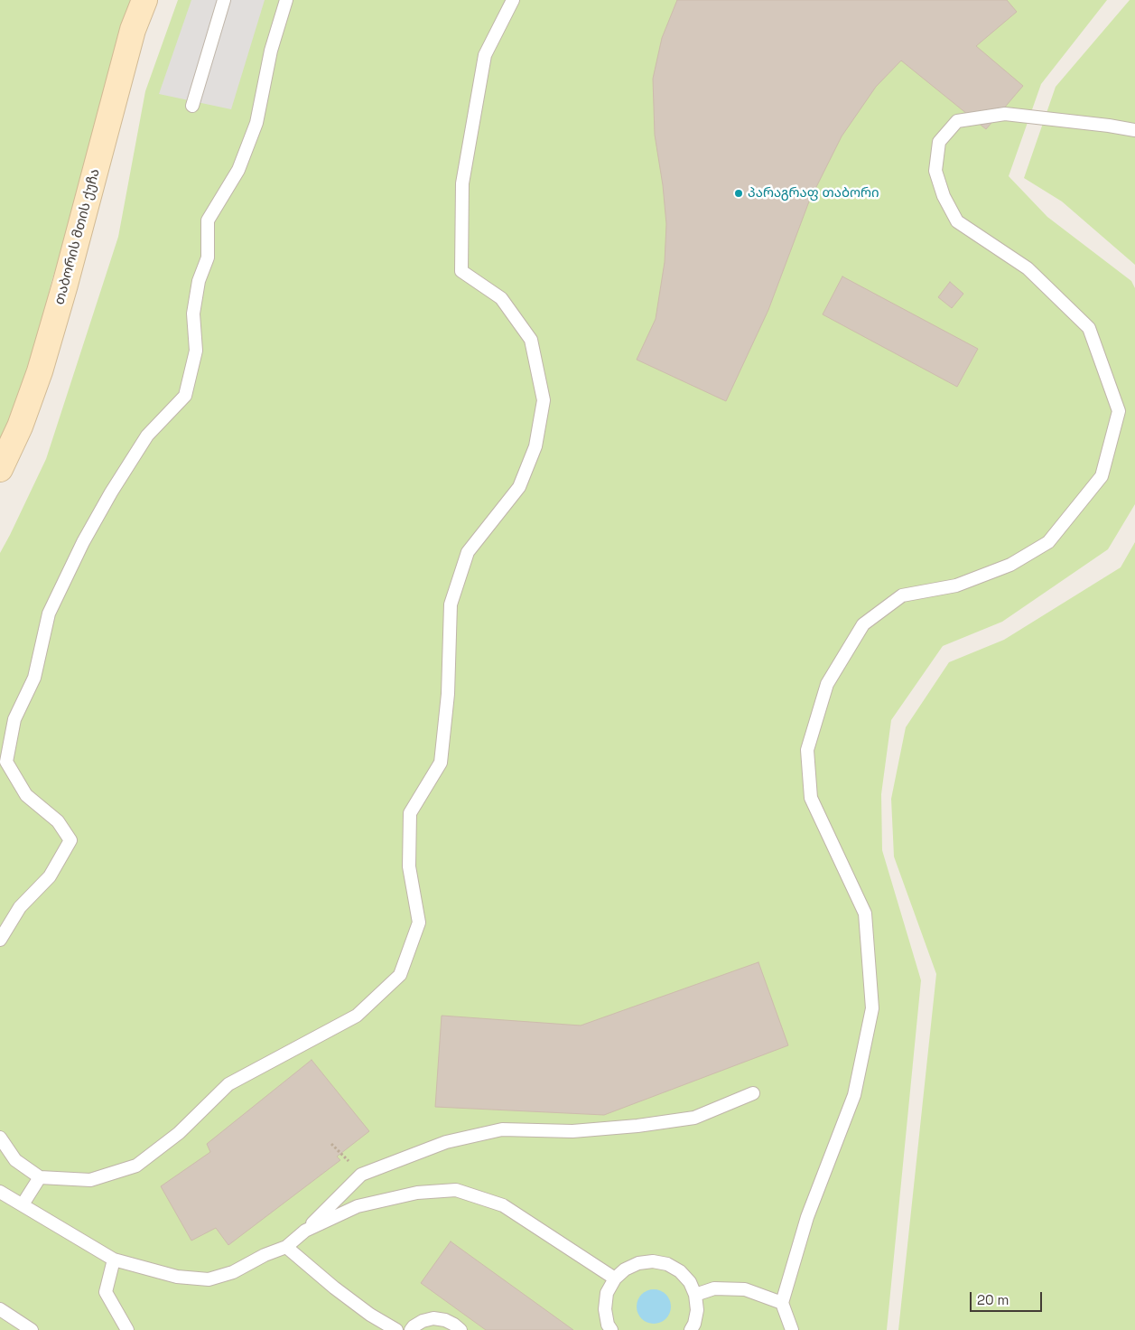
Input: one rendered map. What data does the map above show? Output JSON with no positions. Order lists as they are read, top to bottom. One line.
{"streets":{"main road":["თაბორის მთის ქუჩა"]},"places":["პარაგრაფ თაბორი"],"scale_bar":"20 m"}
